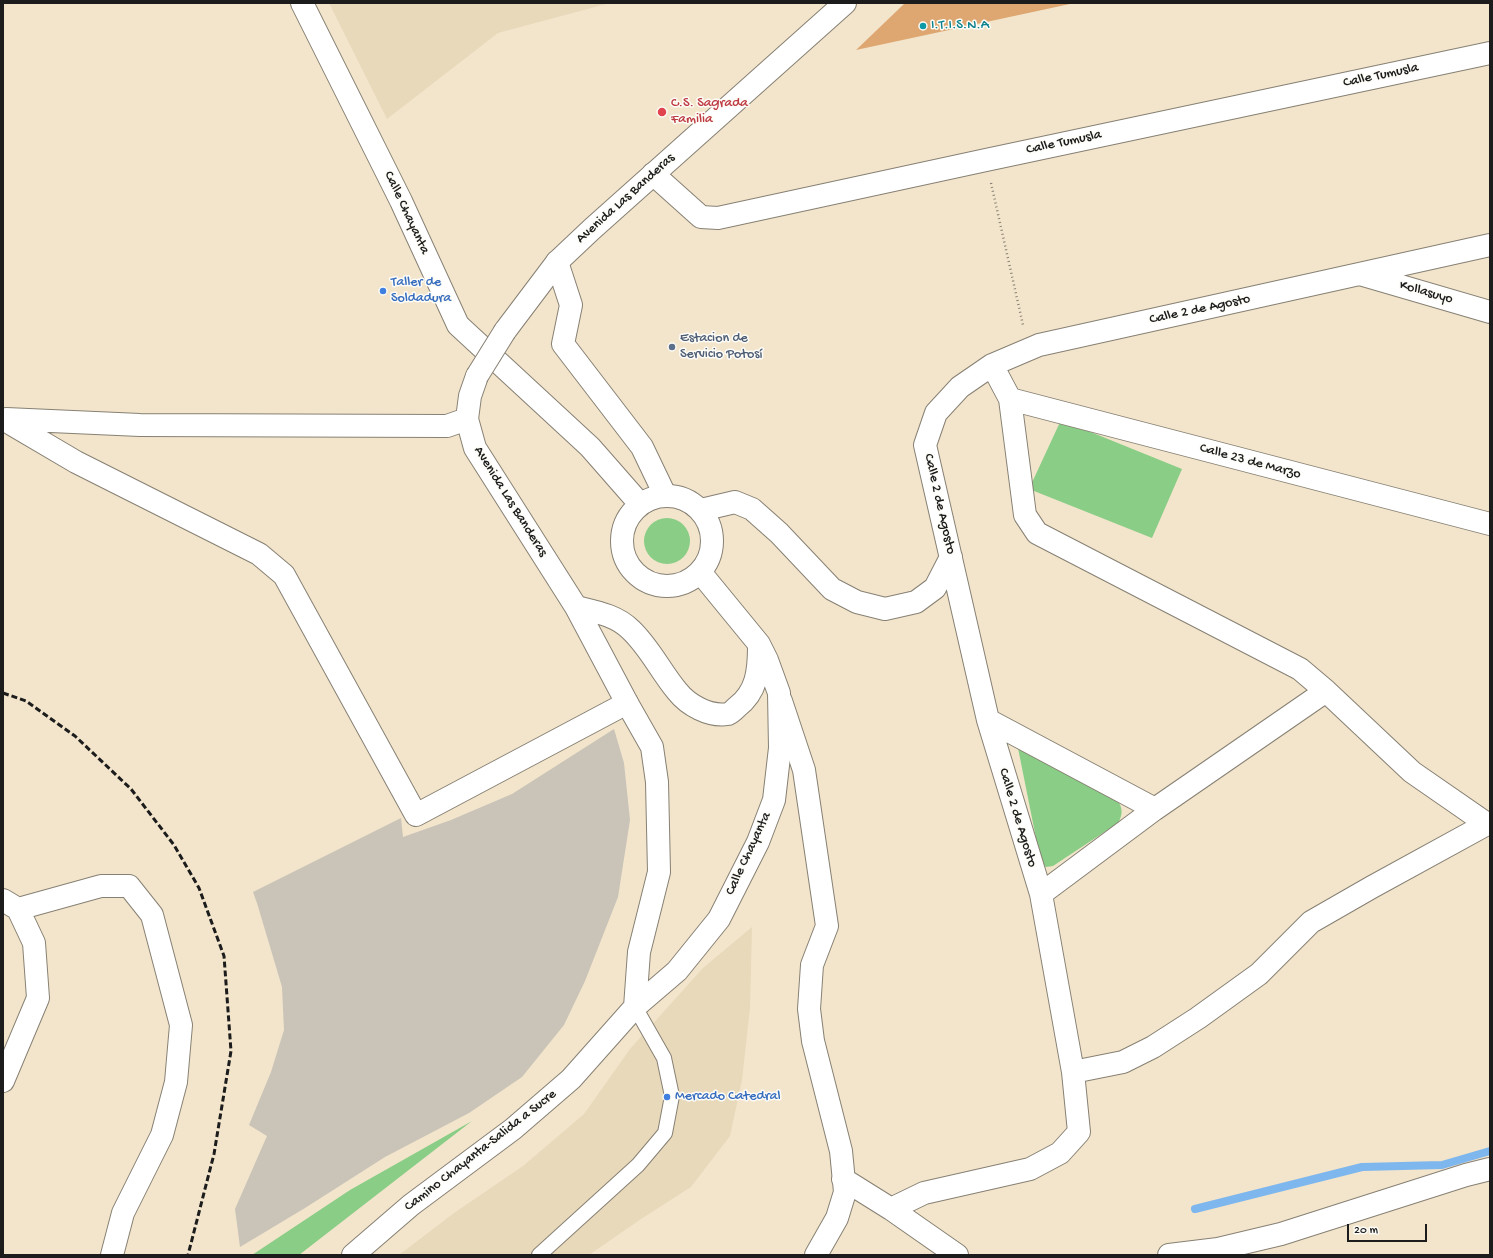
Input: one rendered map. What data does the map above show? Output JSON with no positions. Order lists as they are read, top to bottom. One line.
{"streets":{"street":["Calle Tumusla","Avenida Las Banderas","Calle Chayanta","Kollasuyo","Calle 2 de Agosto","Calle 23 de Marzo","Camino Chayanta-Salida a Sucre"]},"crossings":[["Calle Tumusla","Avenida Las Banderas"],["Avenida Las Banderas","Calle Chayanta"],["Avenida Las Banderas","Camino Chayanta-Salida a Sucre"],["Calle Chayanta","Camino Chayanta-Salida a Sucre"],["Kollasuyo","Calle 2 de Agosto"]],"places":["I.T.I.S.N.A","C.S. Sagrada Familia","Taller de Soldadura","Estacion de Servicio Potosí","Mercado Catedral"],"scale_bar":"20 m"}
